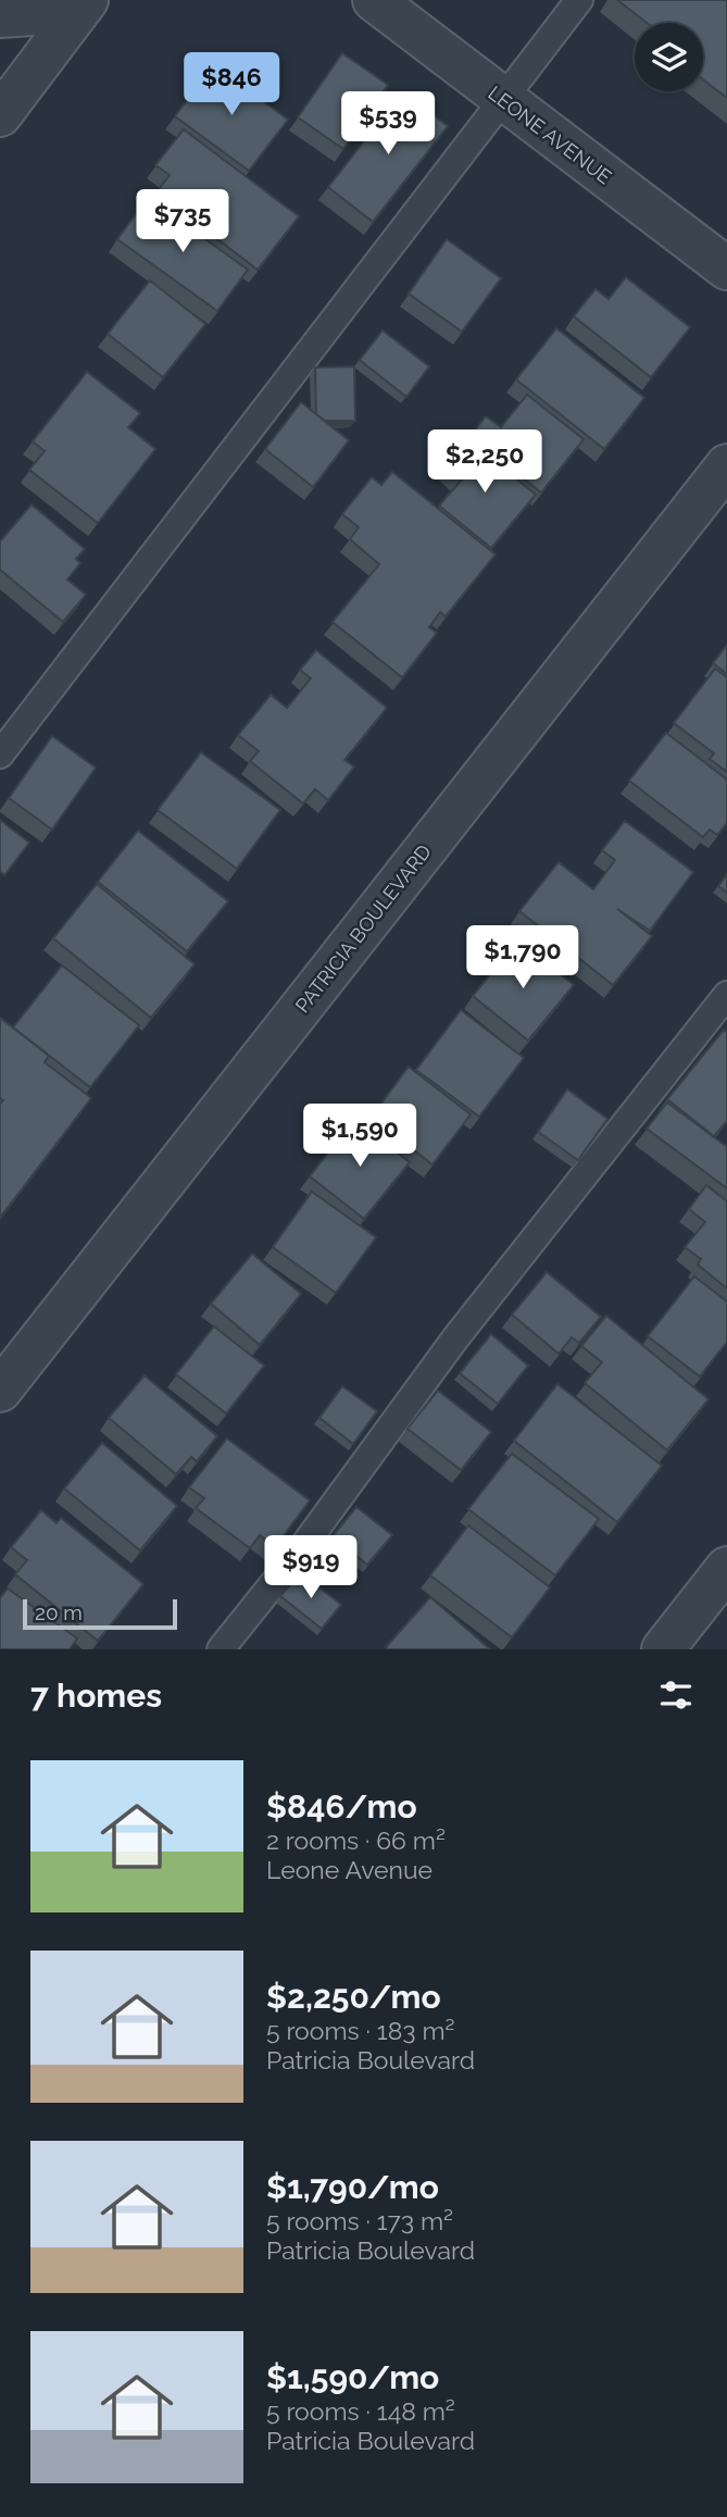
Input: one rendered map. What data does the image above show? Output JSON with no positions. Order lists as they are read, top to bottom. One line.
{"streets":{"street":["LEONE AVENUE","PATRICIA BOULEVARD"]},"scale_bar":"20 m","page":{"price":["$846","$539","$735","$2,250","$1,790","$1,590","$919"],"scale":"20 m","heading":"7 homes","list":[{"name":"$846/mo","note":"2 rooms · 66 m² · Leone Avenue"},{"name":"$2,250/mo","note":"5 rooms · 183 m² · Patricia Boulevard"},{"name":"$1,790/mo","note":"5 rooms · 173 m² · Patricia Boulevard"},{"name":"$1,590/mo","note":"5 rooms · 148 m² · Patricia Boulevard"}]}}
